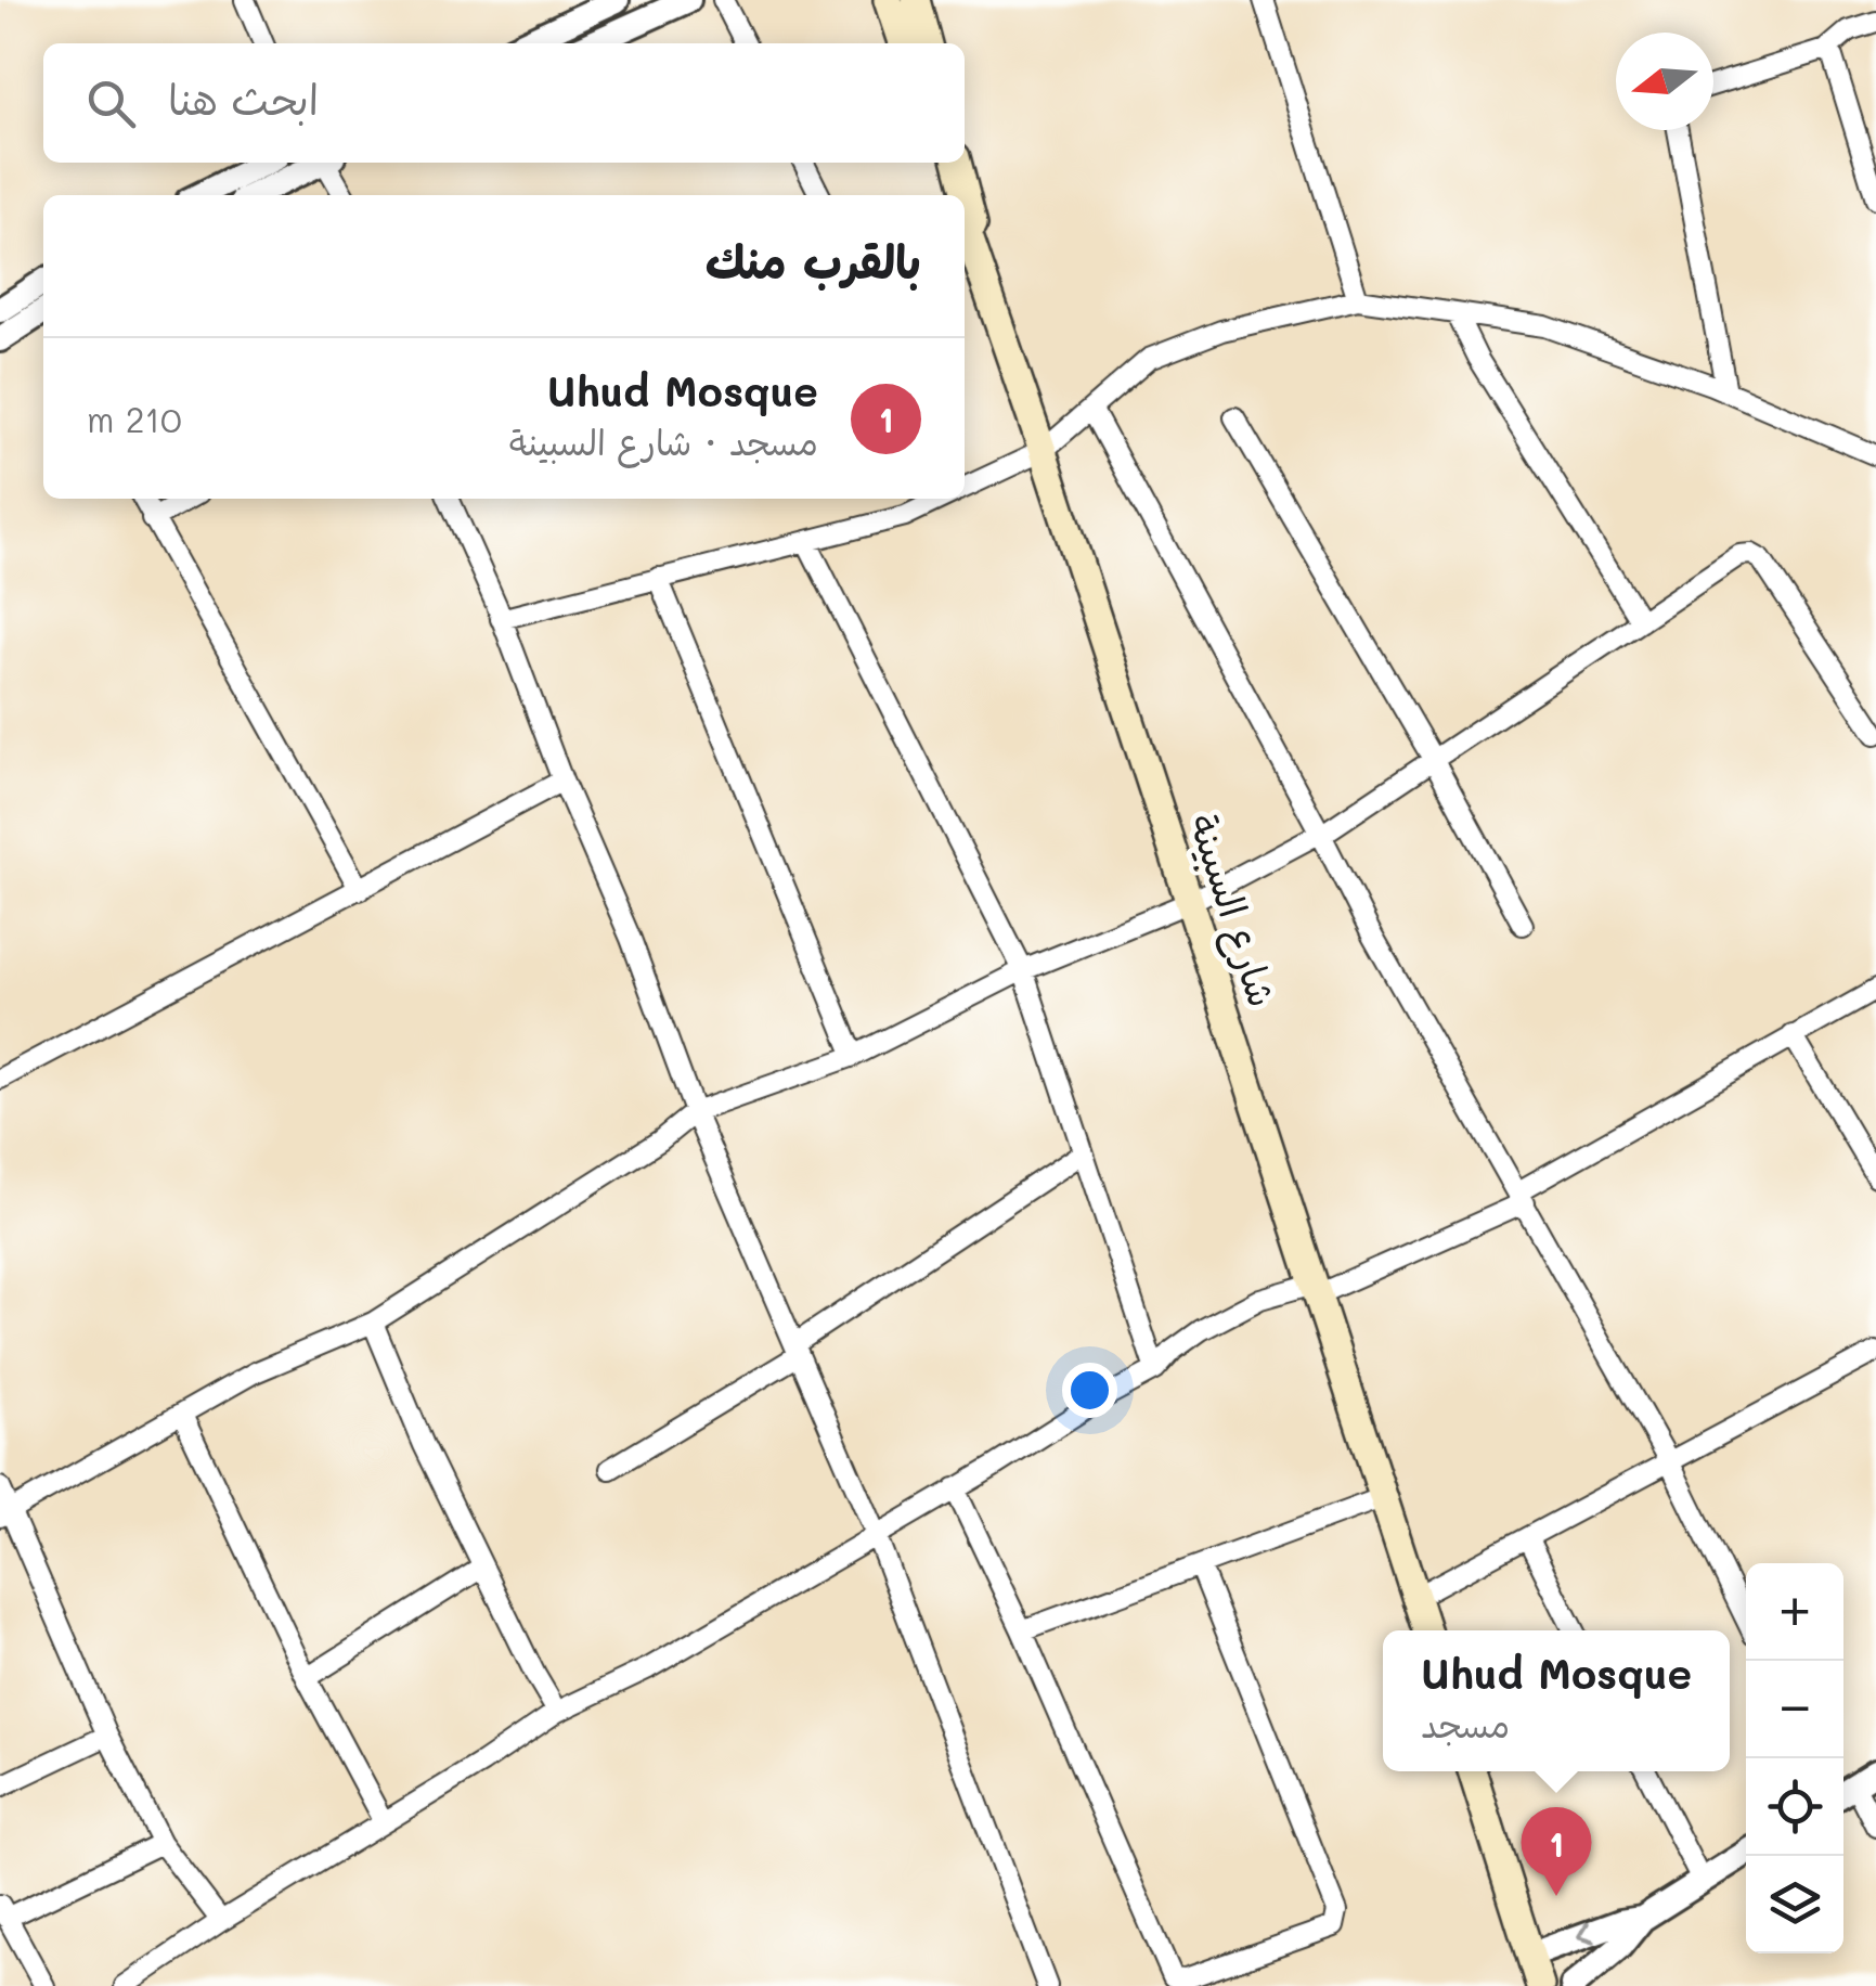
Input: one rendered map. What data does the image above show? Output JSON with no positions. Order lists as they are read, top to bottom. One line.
{"streets":{"main road":["شارع السبينة"]},"north":"left","page":{"search":"ابحث هنا","heading":"بالقرب منك","list":[{"mark":"1","name":"Uhud Mosque","note":"مسجد · شارع السبينة","value":"210 m"}],"map_buttons":["+","−"],"popup":["Uhud Mosque","مسجد"],"pins":"1"}}
